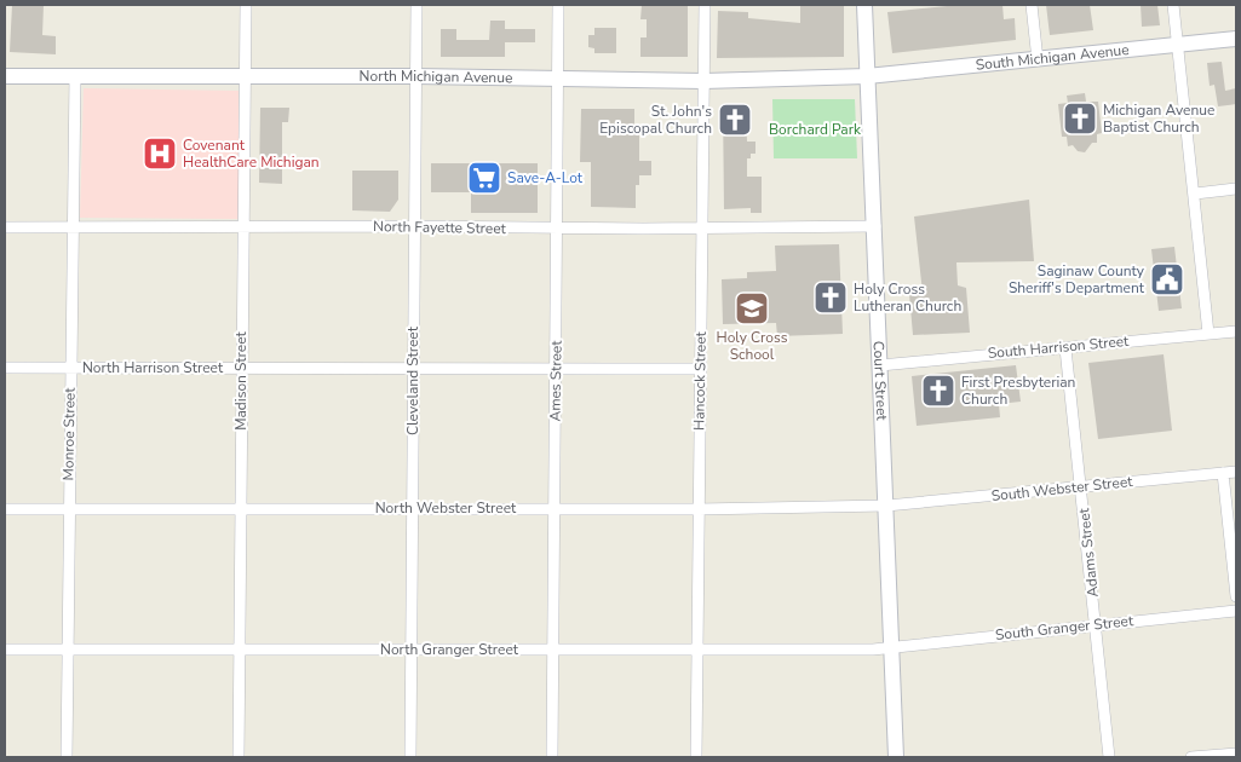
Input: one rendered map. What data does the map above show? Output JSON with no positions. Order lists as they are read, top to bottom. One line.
{"streets":{"main road":["South Michigan Avenue","North Michigan Avenue","Court Street"],"street":["North Fayette Street","South Harrison Street","North Harrison Street","Madison Street","Cleveland Street","Ames Street","Hancock Street","Monroe Street","South Webster Street","North Webster Street","Adams Street","South Granger Street","North Granger Street"]},"crossings":[["South Michigan Avenue","North Michigan Avenue"],["South Michigan Avenue","Court Street"],["North Michigan Avenue","Madison Street"],["North Michigan Avenue","Cleveland Street"],["North Michigan Avenue","Ames Street"],["North Michigan Avenue","Hancock Street"],["North Michigan Avenue","Court Street"],["North Michigan Avenue","Monroe Street"],["North Fayette Street","Madison Street"],["North Fayette Street","Cleveland Street"],["North Fayette Street","Ames Street"],["North Fayette Street","Hancock Street"],["North Fayette Street","Court Street"],["North Fayette Street","Monroe Street"],["South Harrison Street","Court Street"],["South Harrison Street","Adams Street"],["North Harrison Street","Madison Street"],["North Harrison Street","Cleveland Street"],["North Harrison Street","Ames Street"],["North Harrison Street","Hancock Street"],["North Harrison Street","Monroe Street"],["Madison Street","North Webster Street"],["Madison Street","North Granger Street"],["Cleveland Street","North Webster Street"],["Cleveland Street","North Granger Street"],["Ames Street","North Webster Street"],["Ames Street","North Granger Street"],["Hancock Street","North Webster Street"],["Hancock Street","North Granger Street"],["Court Street","South Webster Street"],["Court Street","North Webster Street"],["Court Street","South Granger Street"],["Court Street","North Granger Street"],["Monroe Street","North Webster Street"],["Monroe Street","North Granger Street"],["South Webster Street","North Webster Street"],["South Webster Street","Adams Street"],["Adams Street","South Granger Street"],["South Granger Street","North Granger Street"]],"parks":["Borchard Park"],"places":{"church":["Michigan Avenue Baptist Church","St. John's Episcopal Church","Holy Cross Lutheran Church","First Presbyterian Church"],"hospital":["Covenant HealthCare Michigan"],"supermarket":["Save-A-Lot"],"public building":["Saginaw County Sheriff's Department"],"school or university":["Holy Cross School"]}}
